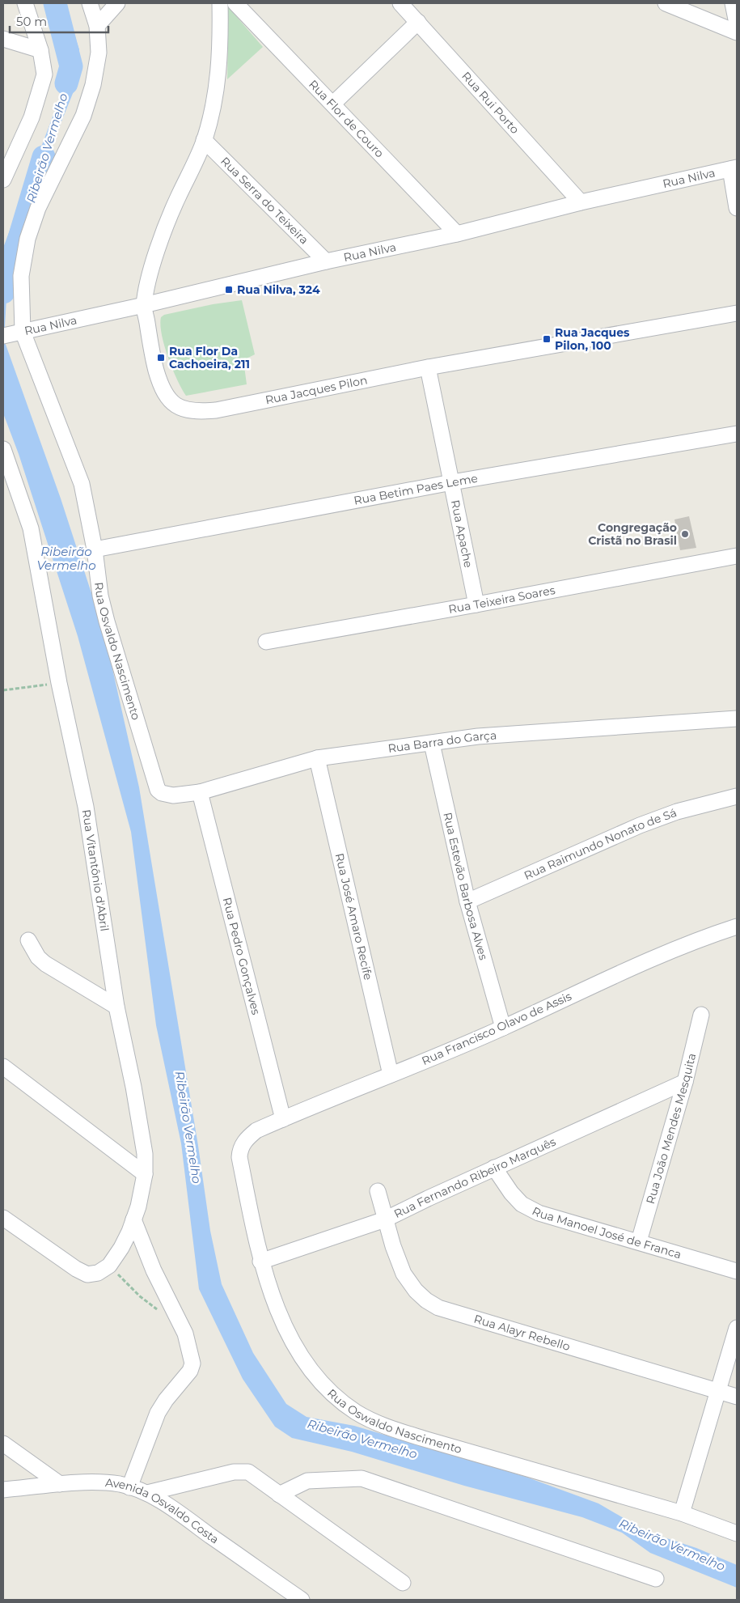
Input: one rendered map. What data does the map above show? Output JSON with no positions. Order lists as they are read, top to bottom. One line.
{"streets":{"street":["Rua Rui Porto","Rua Flor de Couro","Rua Nilva","Rua Serra do Teixeira","Rua Jacques Pilon","Rua Betim Paes Leme","Rua Apache","Rua Teixeira Soares","Rua Osvaldo Nascimento","Rua Barra do Garça","Rua Raimundo Nonato de Sá","Rua Vitantônio d'Abril","Rua Estevão Barbosa Alves","Rua José Amaro Recife","Rua Pedro Gonçalves","Rua Francisco Olavo de Assis","Rua João Mendes Mesquita","Rua Fernando Ribeiro Marquês","Rua Manoel José de Franca","Rua Alayr Rebello","Rua Oswaldo Nascimento","Avenida Osvaldo Costa"]},"crossings":[["Rua Rui Porto","Rua Nilva"],["Rua Flor de Couro","Rua Nilva"],["Rua Nilva","Rua Serra do Teixeira"],["Rua Nilva","Rua Jacques Pilon"],["Rua Nilva","Rua Osvaldo Nascimento"],["Rua Serra do Teixeira","Rua Jacques Pilon"],["Rua Jacques Pilon","Rua Apache"],["Rua Betim Paes Leme","Rua Apache"],["Rua Betim Paes Leme","Rua Osvaldo Nascimento"],["Rua Apache","Rua Teixeira Soares"],["Rua Osvaldo Nascimento","Rua Barra do Garça"],["Rua Barra do Garça","Rua Estevão Barbosa Alves"],["Rua Barra do Garça","Rua José Amaro Recife"],["Rua Barra do Garça","Rua Pedro Gonçalves"],["Rua Raimundo Nonato de Sá","Rua Estevão Barbosa Alves"],["Rua Estevão Barbosa Alves","Rua Francisco Olavo de Assis"],["Rua José Amaro Recife","Rua Francisco Olavo de Assis"],["Rua Pedro Gonçalves","Rua Francisco Olavo de Assis"],["Rua Francisco Olavo de Assis","Rua Oswaldo Nascimento"],["Rua João Mendes Mesquita","Rua Fernando Ribeiro Marquês"],["Rua João Mendes Mesquita","Rua Manoel José de Franca"],["Rua Fernando Ribeiro Marquês","Rua Manoel José de Franca"],["Rua Fernando Ribeiro Marquês","Rua Alayr Rebello"],["Rua Fernando Ribeiro Marquês","Rua Oswaldo Nascimento"]],"water":["Ribeirão Vermelho"],"places":{"transit":["Rua Nilva, 324","Rua Jacques Pilon, 100","Rua Flor Da Cachoeira, 211"],"other":["Congregação Cristã no Brasil"]},"scale_bar":"50 m"}
